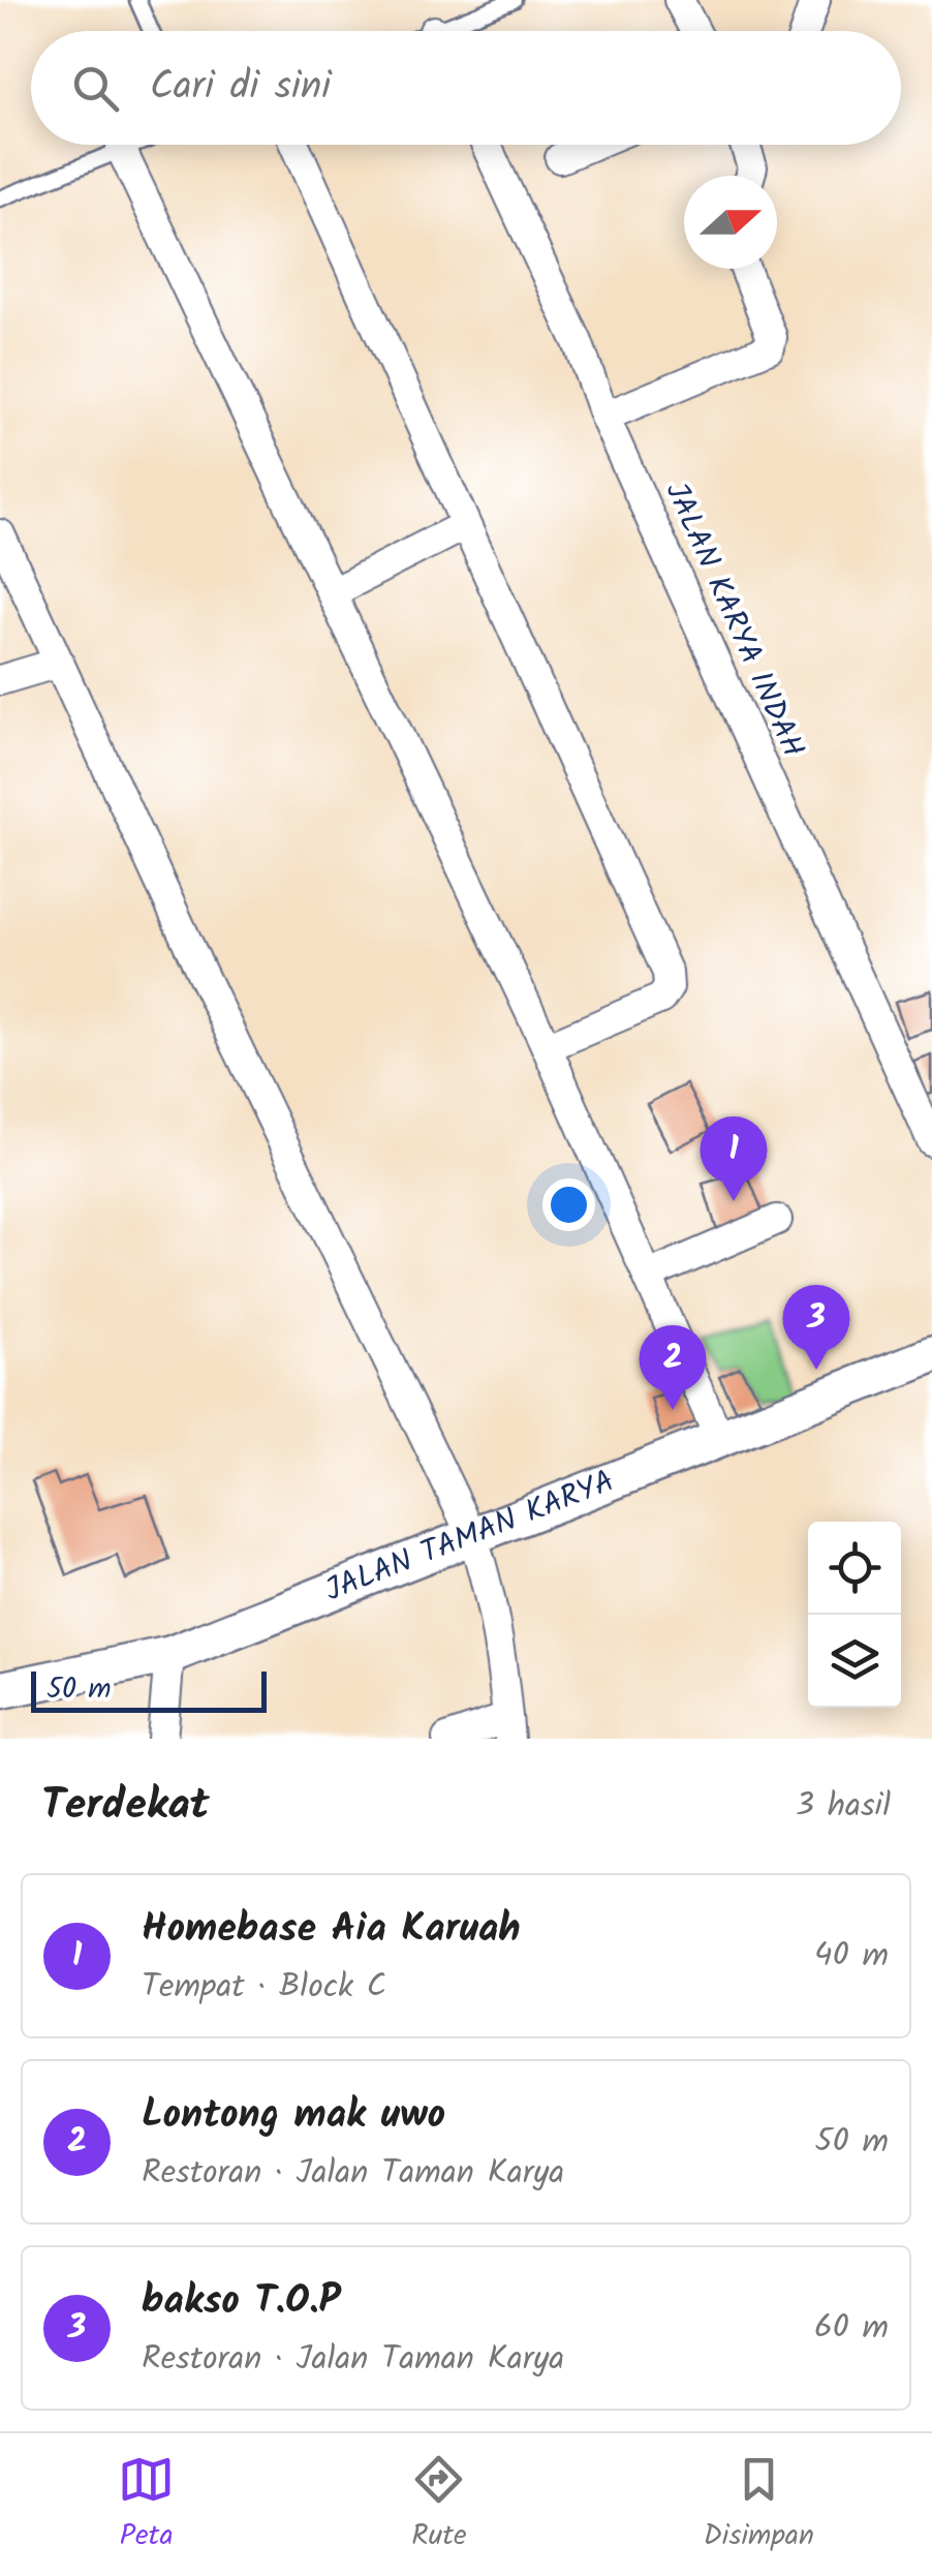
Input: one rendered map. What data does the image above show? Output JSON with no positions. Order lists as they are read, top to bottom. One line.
{"streets":{"street":["JALAN KARYA INDAH","JALAN TAMAN KARYA"]},"scale_bar":"50 m","north":"right","page":{"search":"Cari di sini","pins":["1","3","2"],"scale":"50 m","heading":["Terdekat","3 hasil"],"list":[{"mark":"1","name":"Homebase Aia Karuah","note":"Tempat · Block C","value":"40 m"},{"mark":"2","name":"Lontong mak uwo","note":"Restoran · Jalan Taman Karya","value":"50 m"},{"mark":"3","name":"bakso T.O.P","note":"Restoran · Jalan Taman Karya","value":"60 m"}],"nav":["Peta","Rute","Disimpan"]}}
